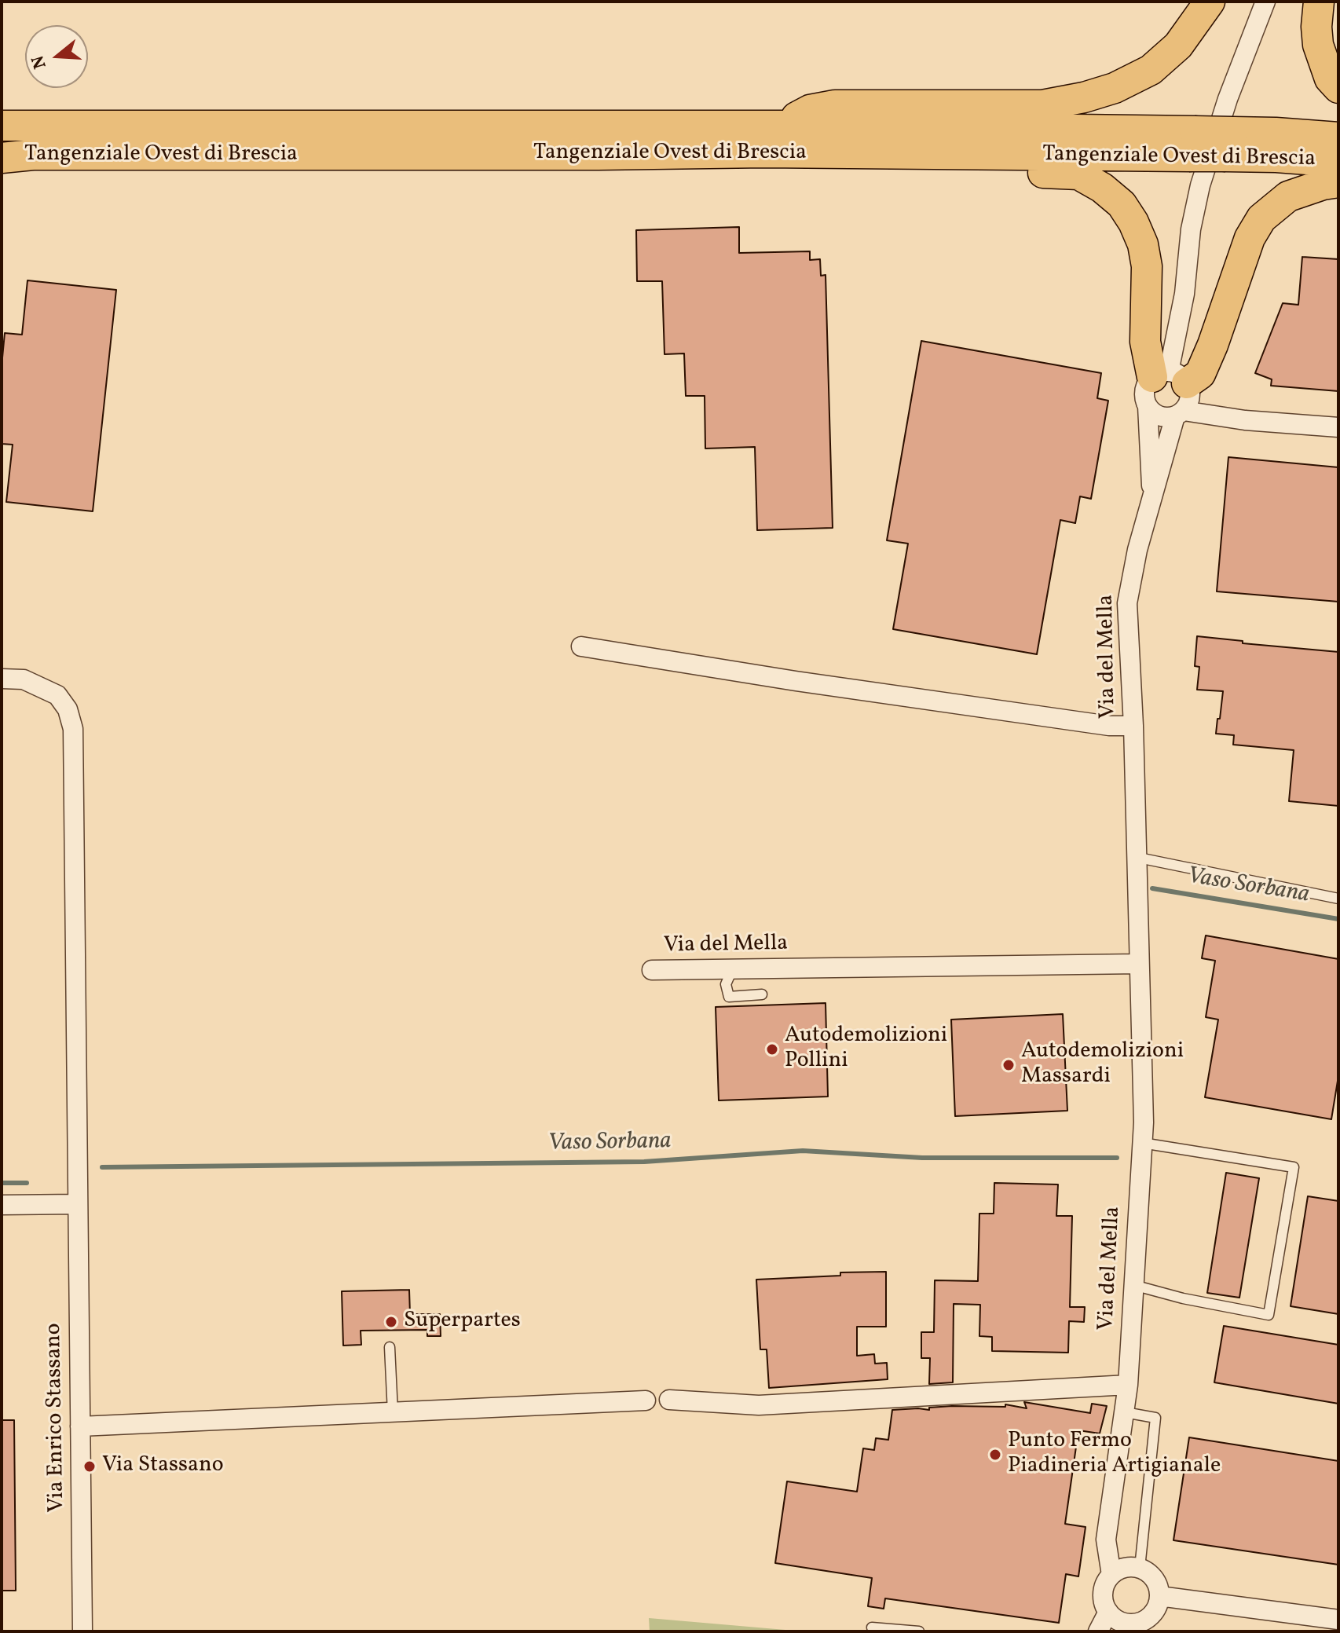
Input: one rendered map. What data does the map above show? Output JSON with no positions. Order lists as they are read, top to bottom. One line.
{"streets":{"main road":["Tangenziale Ovest di Brescia"],"street":["Via del Mella","Via Enrico Stassano"]},"water":["Vaso Sorbana"],"places":["Autodemolizioni Pollini","Autodemolizioni Massardi","Superpartes","Punto Fermo Piadineria Artigianale","Via Stassano"],"north":"left"}
